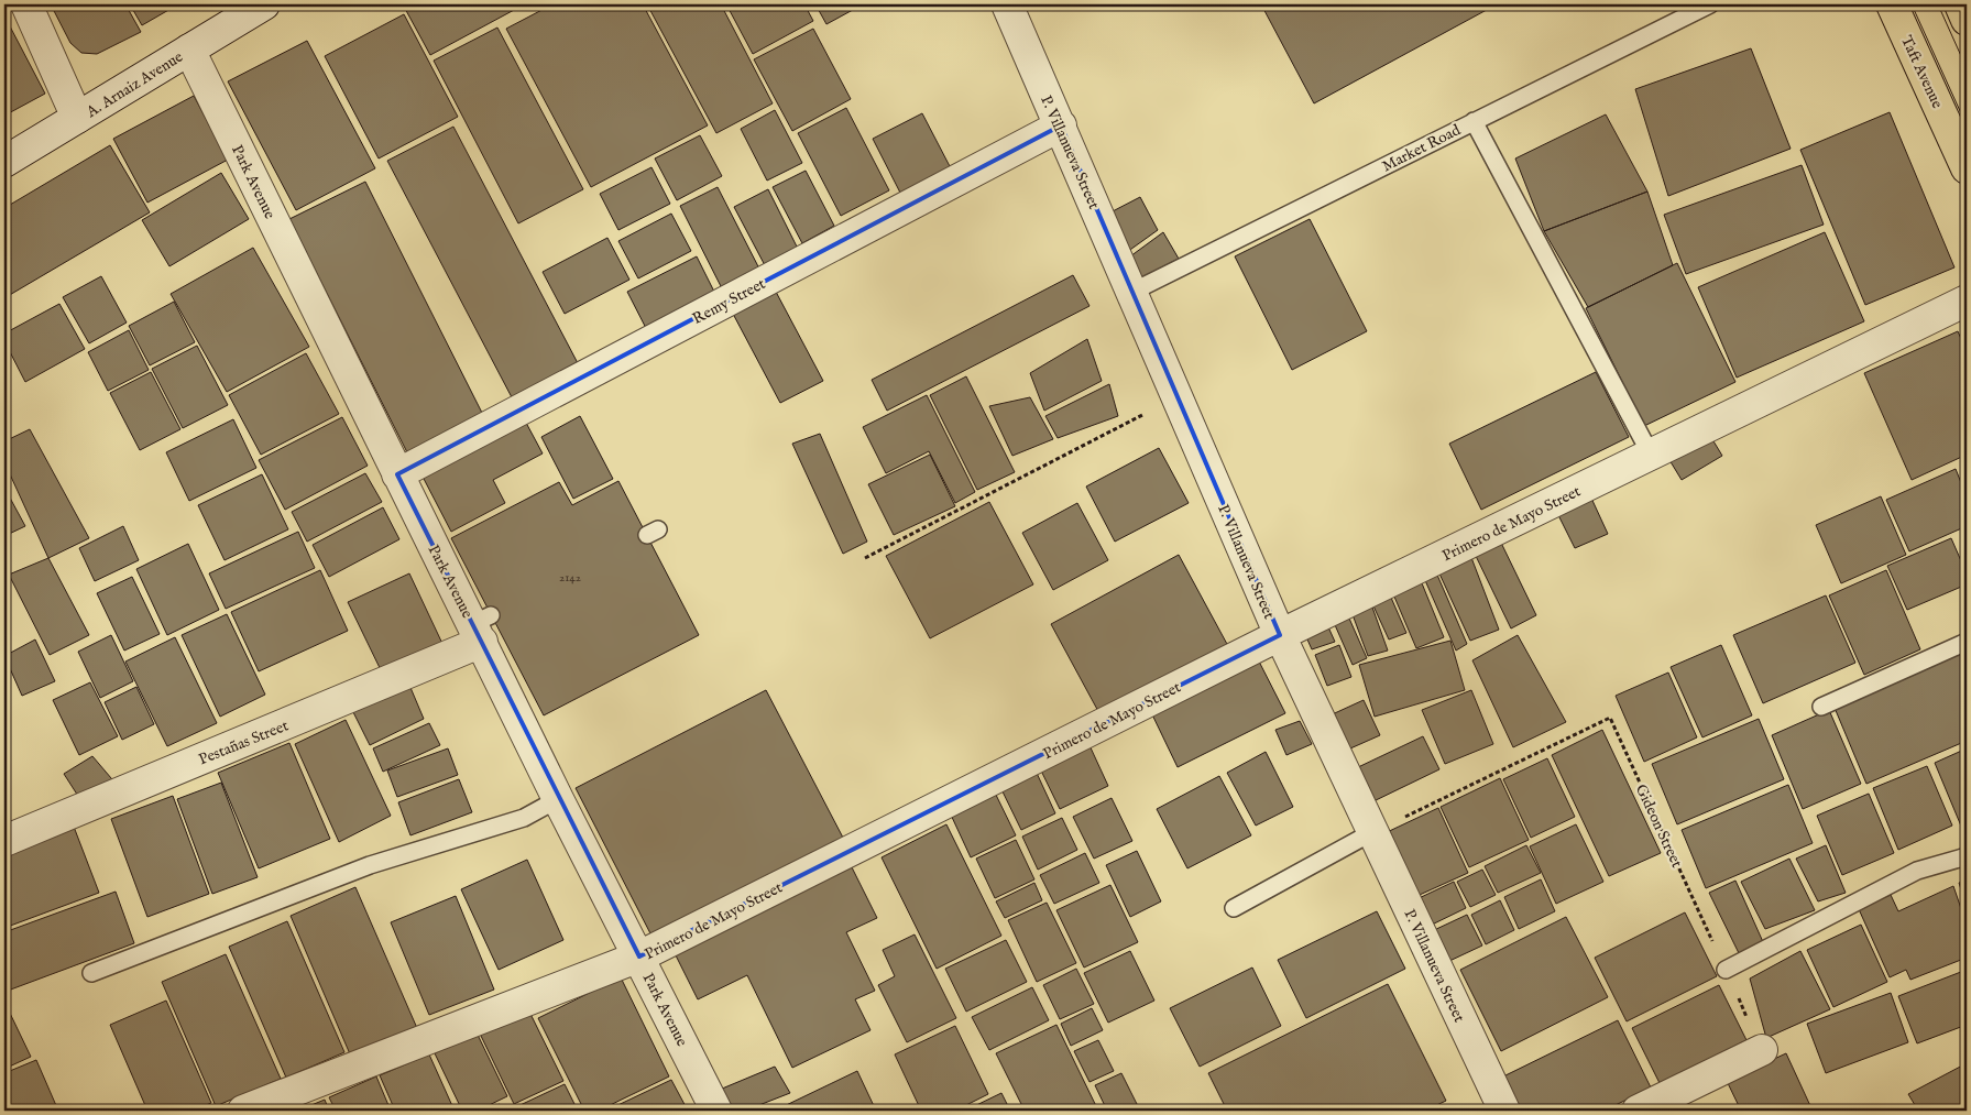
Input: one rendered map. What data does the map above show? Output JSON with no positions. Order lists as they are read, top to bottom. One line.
{"streets":{"main road":["Taft Avenue"],"street":["A. Arnaiz Avenue","P. Villanueva Street","Park Avenue","Remy Street","Primero de Mayo Street","Pestañas Street"],"lane":["Market Road"],"path":["Gideon Street"]},"crossings":[["A. Arnaiz Avenue","Park Avenue"],["Market Road","P. Villanueva Street"],["P. Villanueva Street","Remy Street"],["P. Villanueva Street","Primero de Mayo Street"],["P. Villanueva Street","Gideon Street"],["Park Avenue","Remy Street"],["Park Avenue","Primero de Mayo Street"],["Park Avenue","Pestañas Street"]],"house_numbers":["2142"]}
